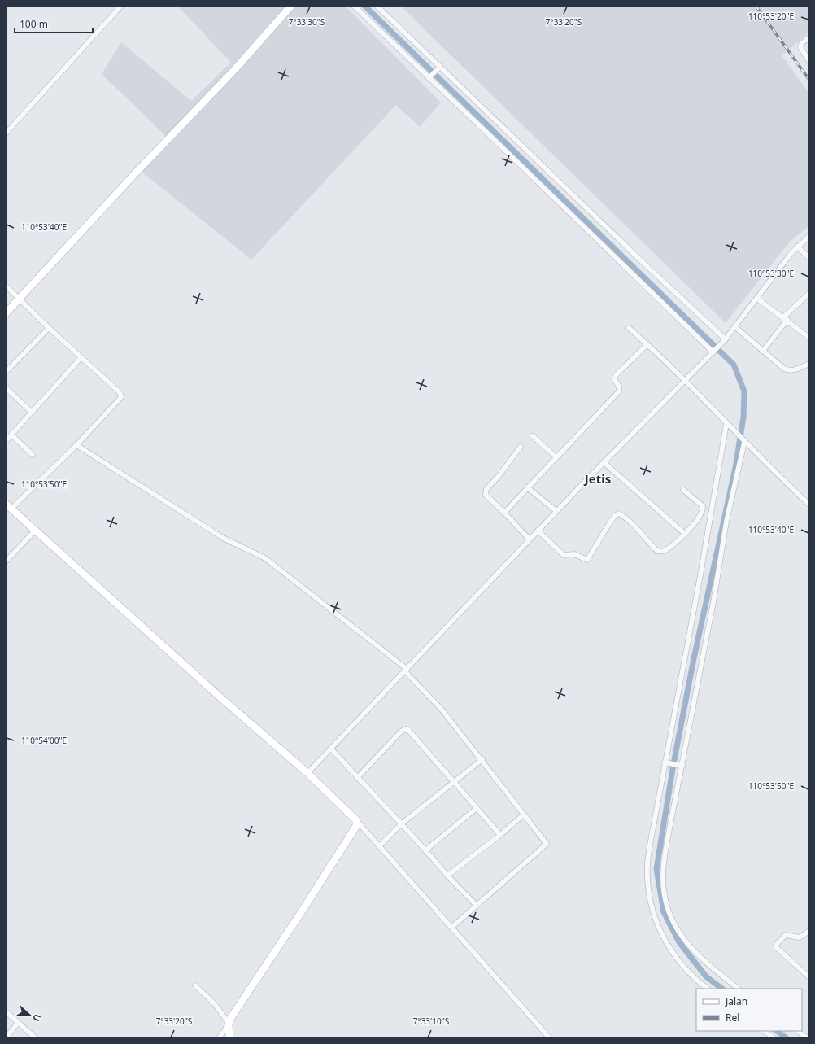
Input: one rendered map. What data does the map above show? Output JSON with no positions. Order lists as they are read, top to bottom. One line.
{"districts":["Jetis"],"legend":["Jalan","Rel"],"scale_bar":"100 m","north":"right","coordinates":["110°53'20\"E","7°33'30\"S","7°33'20\"S","110°53'40\"E","110°53'30\"E","110°53'50\"E","110°54'00\"E","7°33'10\"S"]}
